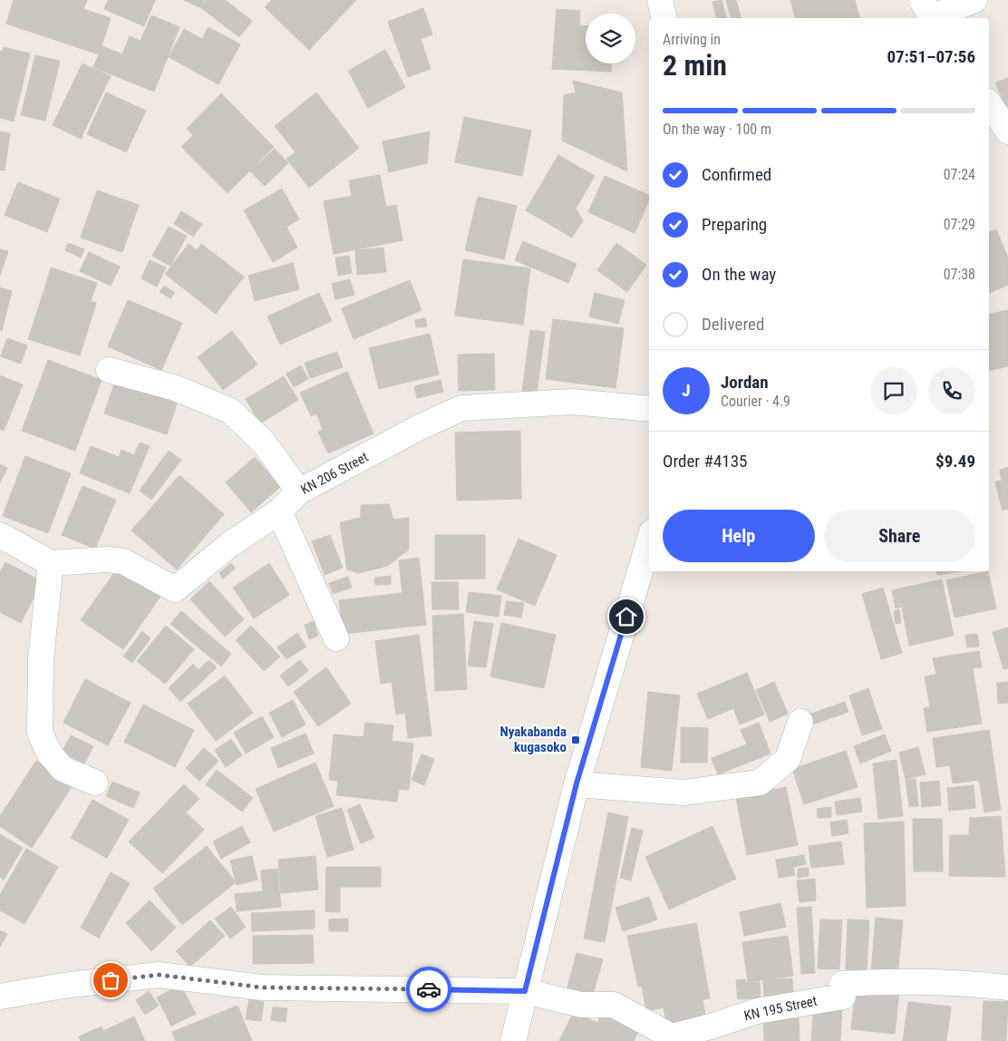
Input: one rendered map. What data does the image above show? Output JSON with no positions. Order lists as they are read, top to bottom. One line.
{"streets":{"street":["KN 206 Street","KN 195 Street"]},"places":{"transit":["Nyakabanda kugasoko"]},"page":{"heading":["2 min","Arriving in","07:51–07:56"],"panel":["Jordan","Courier · 4.9","Order #4135","$9.49"],"bar":"On the way · 100 m","list":[["Confirmed","07:24"],["Preparing","07:29"],["On the way","07:38"],"Delivered"],"round":"J","buttons":["Help","Share"]}}
